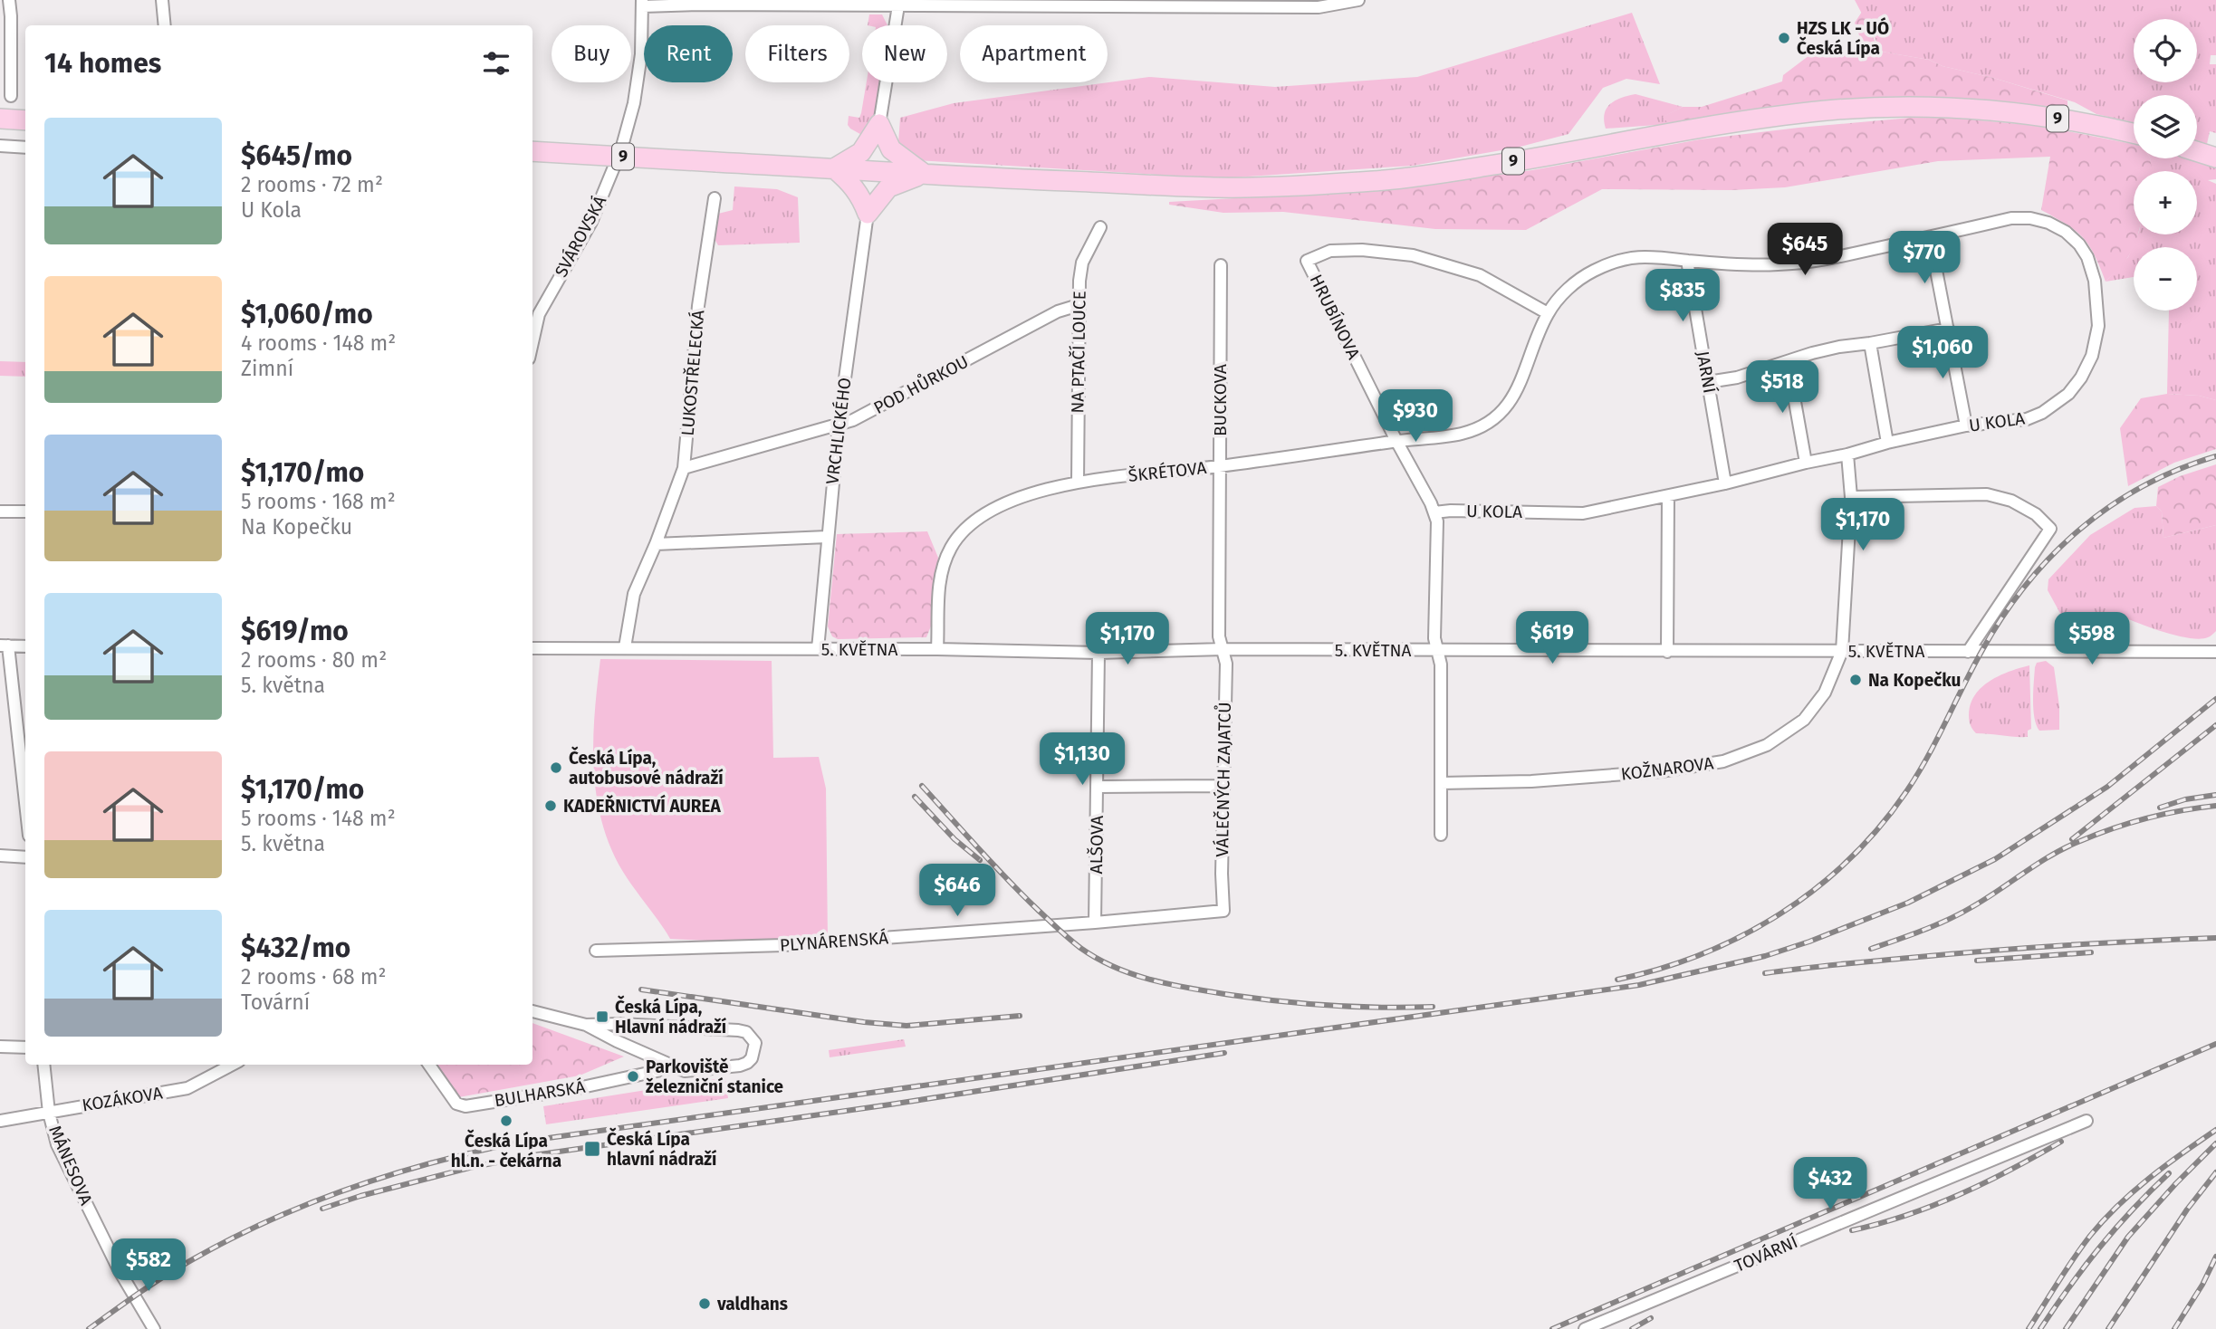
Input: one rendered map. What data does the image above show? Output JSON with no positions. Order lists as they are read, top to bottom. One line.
{"streets":{"main road":["9"],"street":["SVÁROVSKÁ","HRUBÍNOVA","NA PTAČÍ LOUCE","JARNÍ","LUKOSTŘELECKÁ","POD HŮRKOU","BUCKOVA","U KOLA","VRCHLICKÉHO","ŠKRÉTOVA","5. KVĚTNA","KOŽNAROVA","VÁLEČNÝCH ZAJATCŮ","ALŠOVA","PLYNÁRENSKÁ","BULHARSKÁ","KOZÁKOVA","MÁNESOVA","TOVÁRNÍ"]},"crossings":[["HRUBÍNOVA","U KOLA"],["HRUBÍNOVA","ŠKRÉTOVA"],["HRUBÍNOVA","5. KVĚTNA"],["HRUBÍNOVA","KOŽNAROVA"],["NA PTAČÍ LOUCE","POD HŮRKOU"],["NA PTAČÍ LOUCE","ŠKRÉTOVA"],["JARNÍ","U KOLA"],["LUKOSTŘELECKÁ","POD HŮRKOU"],["LUKOSTŘELECKÁ","5. KVĚTNA"],["POD HŮRKOU","VRCHLICKÉHO"],["BUCKOVA","ŠKRÉTOVA"],["BUCKOVA","5. KVĚTNA"],["BUCKOVA","VÁLEČNÝCH ZAJATCŮ"],["U KOLA","ŠKRÉTOVA"],["VRCHLICKÉHO","5. KVĚTNA"],["ŠKRÉTOVA","5. KVĚTNA"],["5. KVĚTNA","KOŽNAROVA"],["5. KVĚTNA","VÁLEČNÝCH ZAJATCŮ"],["5. KVĚTNA","ALŠOVA"],["VÁLEČNÝCH ZAJATCŮ","PLYNÁRENSKÁ"],["ALŠOVA","PLYNÁRENSKÁ"],["KOZÁKOVA","MÁNESOVA"]],"places":{"other":["HZS LK - UÓ Česká Lípa","Na Kopečku","Česká Lípa, autobusové nádraží","KADEŘNICTVÍ AUREA","Parkoviště železniční stanice","Česká Lípa hl.n. - čekárna","valdhans"],"transit":["Česká Lípa, Hlavní nádraží","Česká Lípa hlavní nádraží"]},"page":{"map_buttons":["+","−"],"chip":["Buy","Rent","Filters","New","Apartment"],"heading":"14 homes","list":[{"name":"$645/mo","note":"2 rooms · 72 m² · U Kola"},{"name":"$1,060/mo","note":"4 rooms · 148 m² · Zimní"},{"name":"$1,170/mo","note":"5 rooms · 168 m² · Na Kopečku"},{"name":"$619/mo","note":"2 rooms · 80 m² · 5. května"},{"name":"$1,170/mo","note":"5 rooms · 148 m² · 5. května"},{"name":"$432/mo","note":"2 rooms · 68 m² · Tovární"}],"price":["$645","$770","$835","$1,060","$518","$930","$1,170","$619","$1,170","$598","$1,130","$646","$432","$582"]}}
